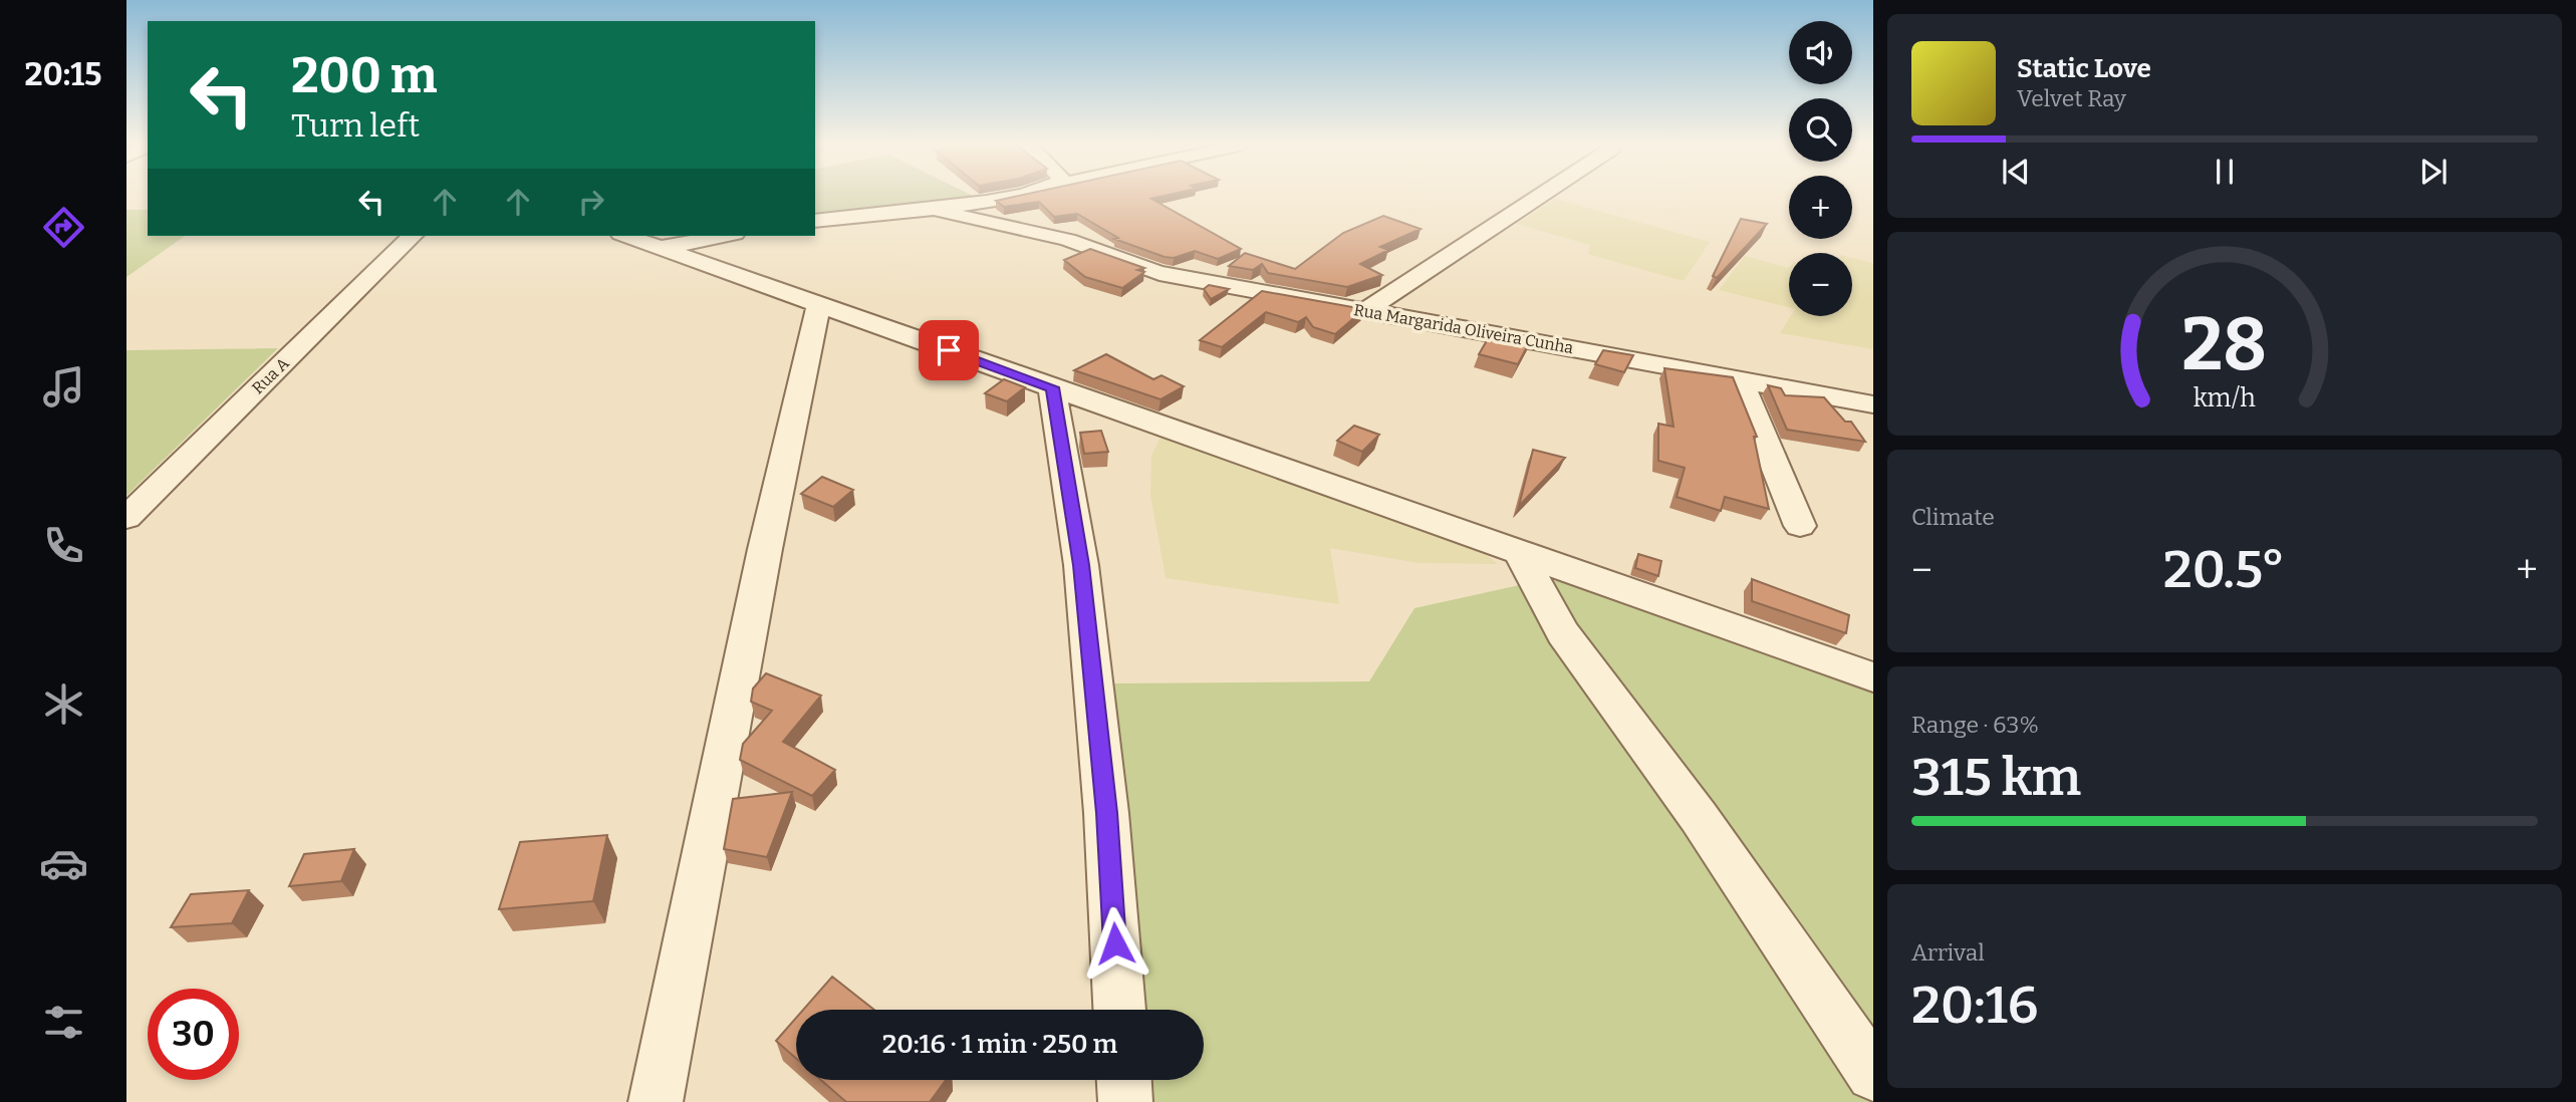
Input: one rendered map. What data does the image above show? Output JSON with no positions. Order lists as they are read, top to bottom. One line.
{"streets":{"street":["Rua Margarida Oliveira Cunha","Rua A"]},"page":{"tabs":"20:15","map_buttons":["+","−"],"turn":["200 m","Turn left"],"song":["Static Love","Velvet Ray"],"tile":["Climate",["Range · 63%","315 km"],["Arrival","20:16"]],"heat":["−","20.5°","+"],"limit":"30","trip":"20:16 · 1 min · 250 m","gauge":["28","km/h"]}}
